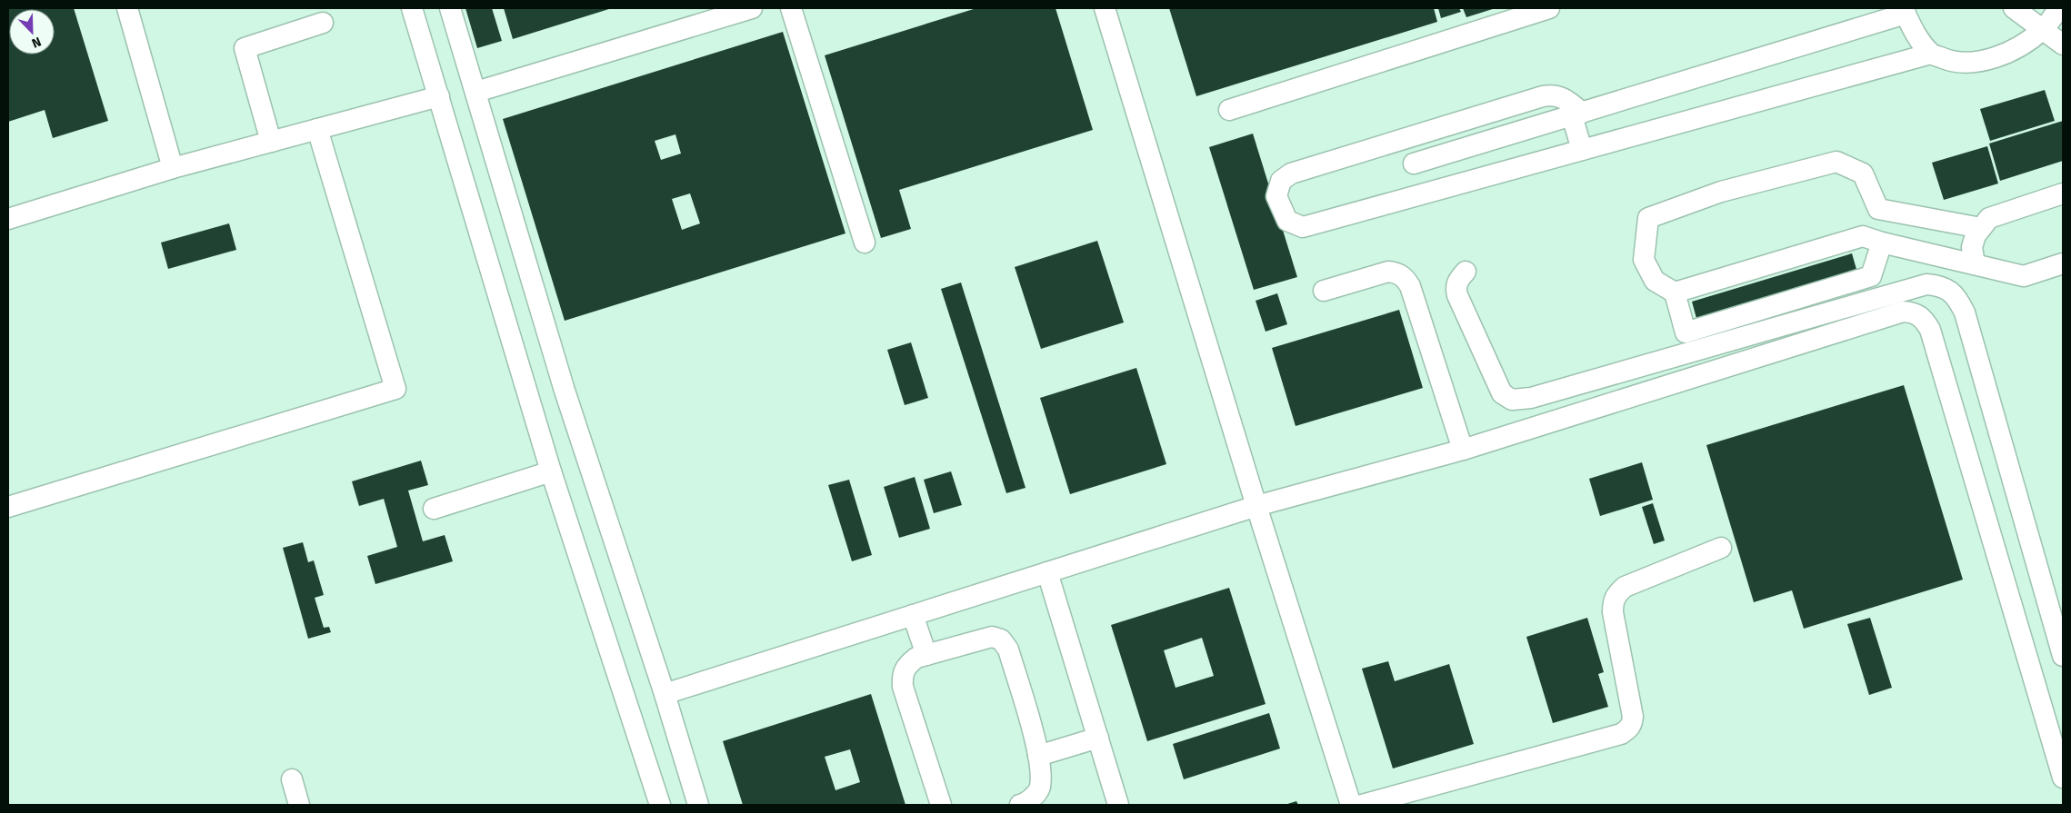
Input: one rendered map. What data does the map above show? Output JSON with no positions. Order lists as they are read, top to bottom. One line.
{"north":"bottom right"}
